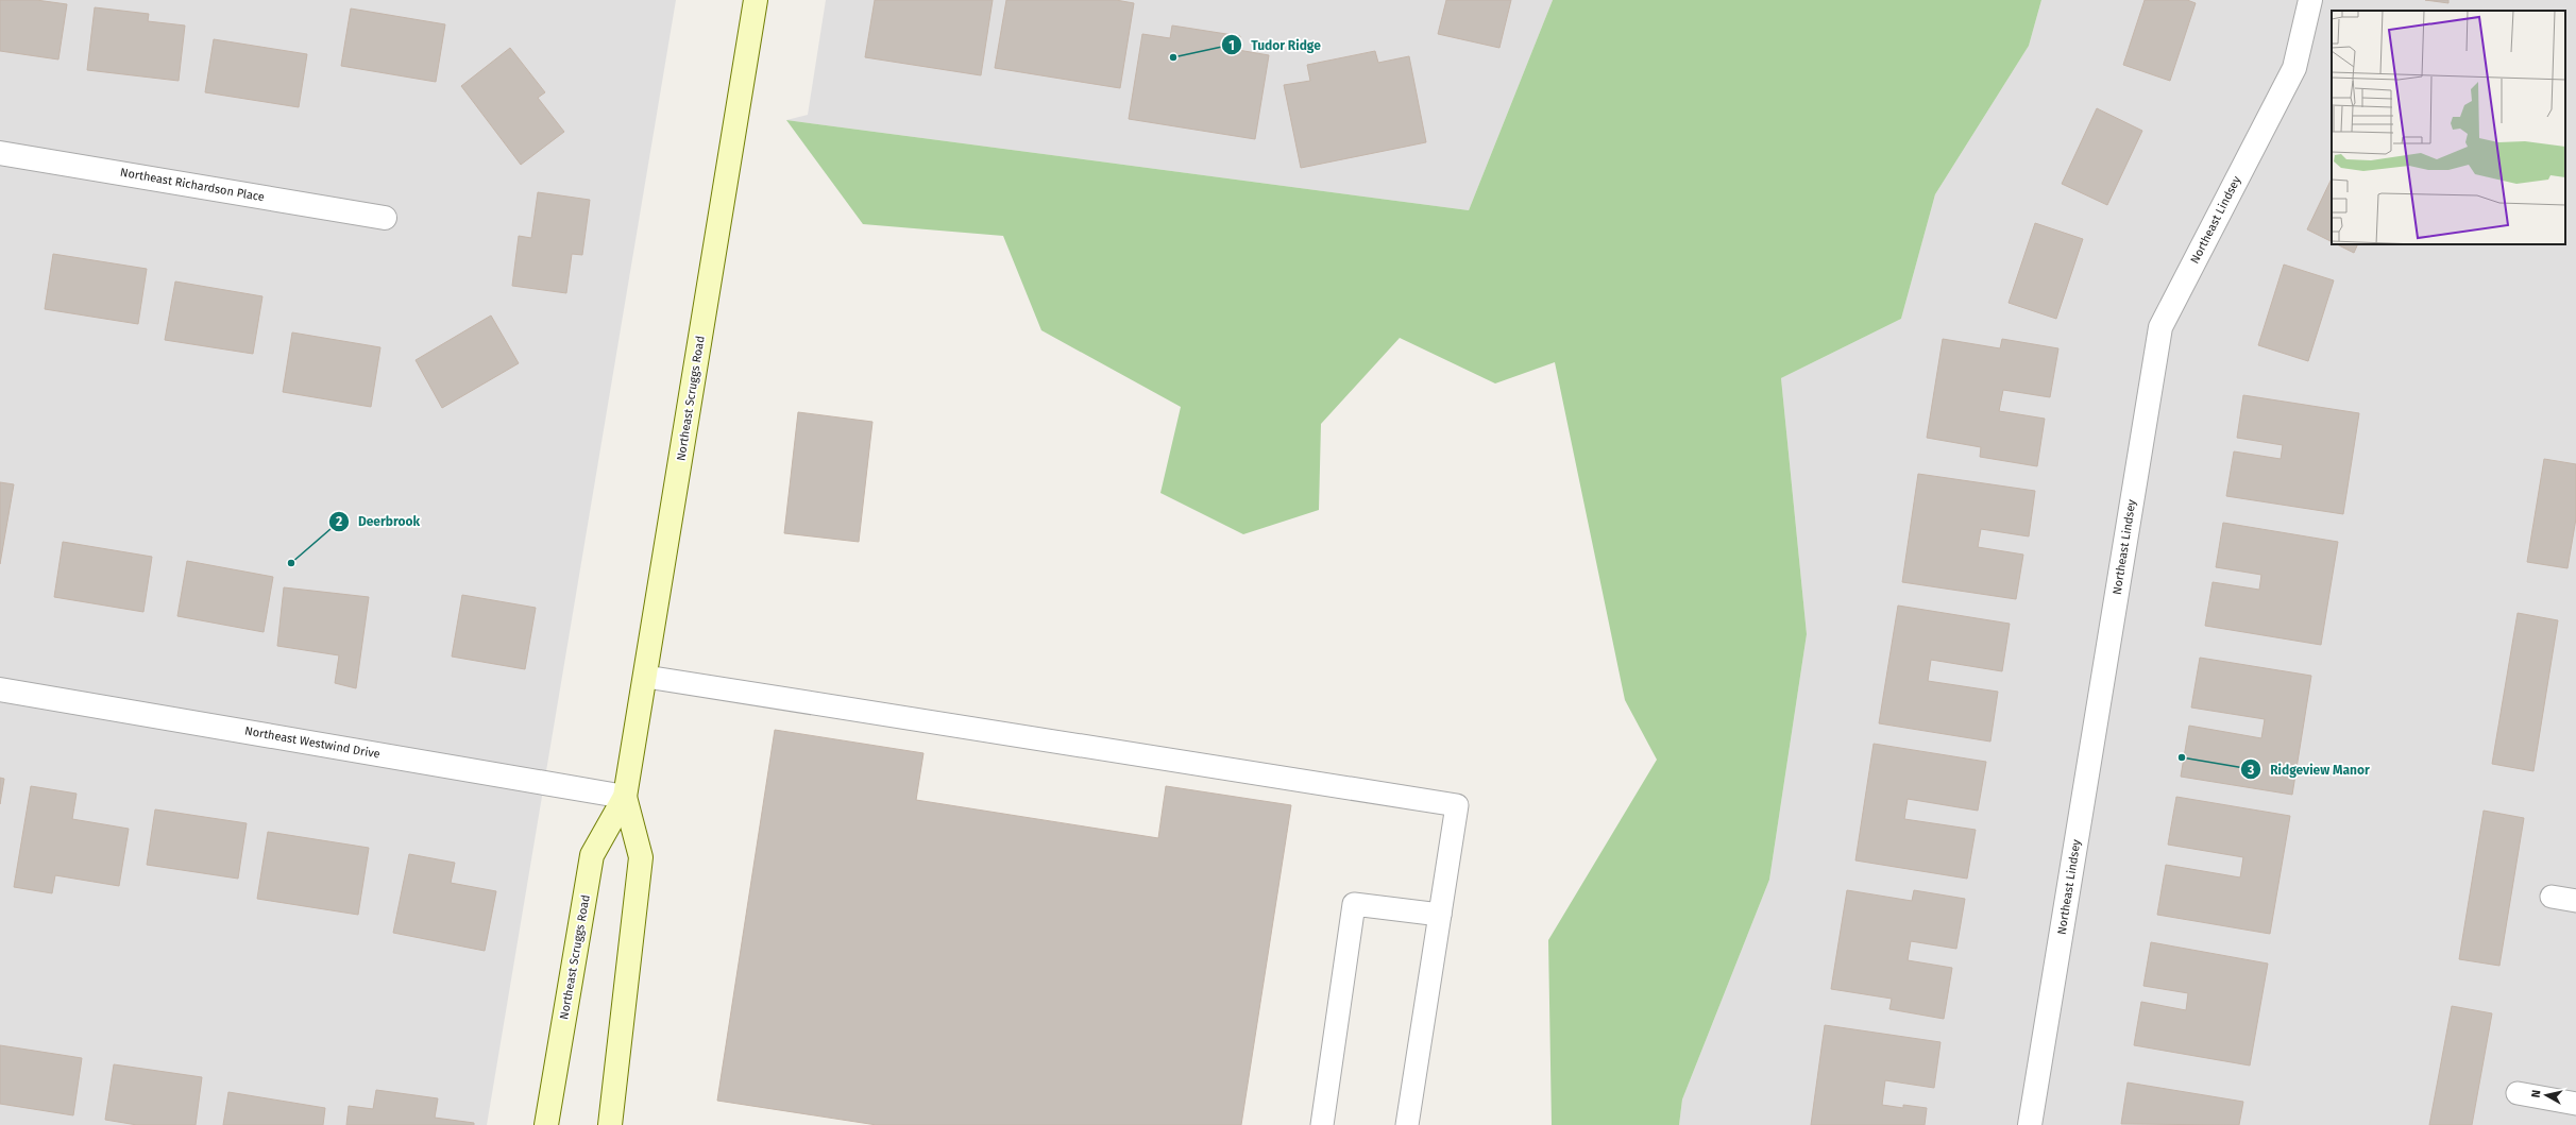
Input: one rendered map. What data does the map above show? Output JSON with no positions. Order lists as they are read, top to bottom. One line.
{"streets":{"street":["Northeast Richardson Place","Northeast Lindsey","Northeast Scruggs Road","Northeast Westwind Drive"]},"crossings":[["Northeast Scruggs Road","Northeast Westwind Drive"]],"places":["Tudor Ridge","Deerbrook","Ridgeview Manor"],"north":"left"}
